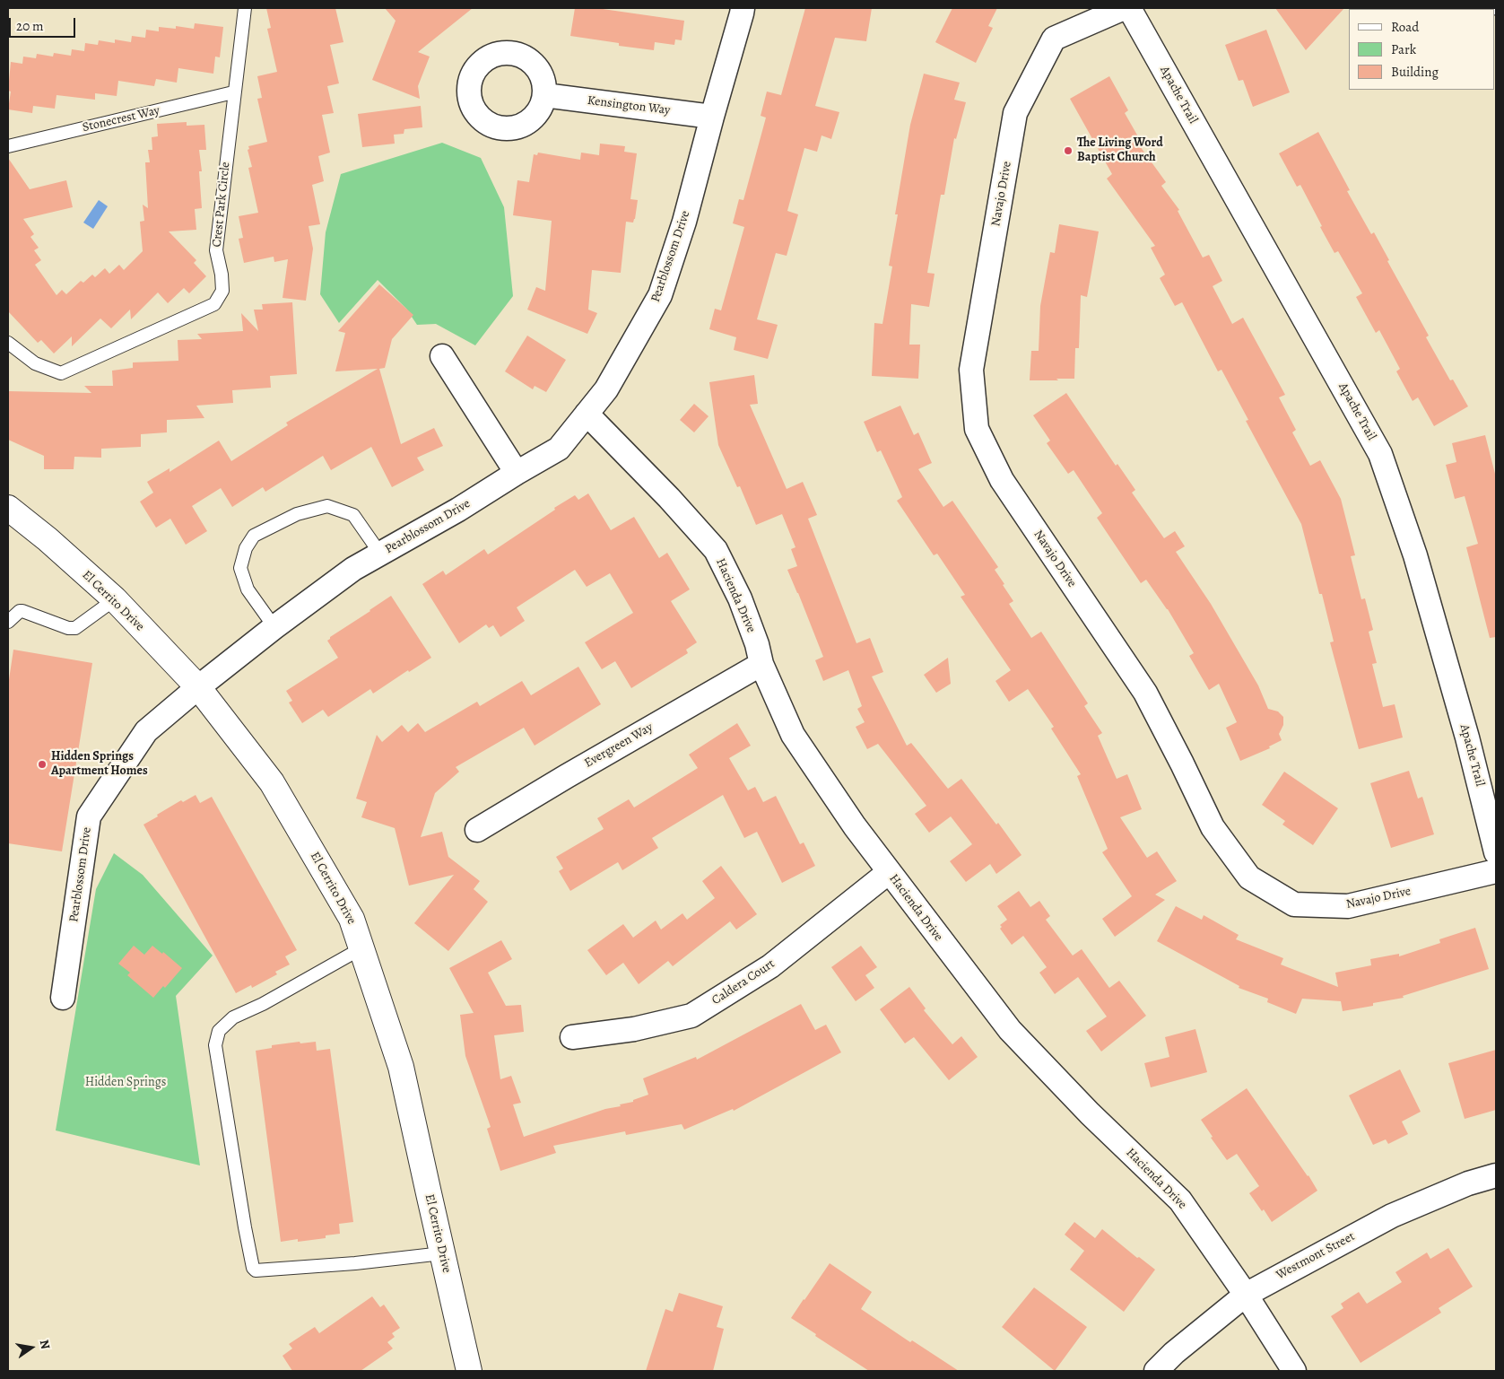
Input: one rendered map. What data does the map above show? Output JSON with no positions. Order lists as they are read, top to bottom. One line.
{"streets":{"street":["Apache Trail","Kensington Way","Navajo Drive","Pearblossom Drive","Hacienda Drive","El Cerrito Drive","Evergreen Way","Caldera Court","Westmont Street"],"lane":["Stonecrest Way","Crest Park Circle"]},"crossings":[["Kensington Way","Pearblossom Drive"],["Stonecrest Way","Crest Park Circle"],["Pearblossom Drive","Hacienda Drive"],["Pearblossom Drive","El Cerrito Drive"],["Hacienda Drive","Evergreen Way"],["Hacienda Drive","Caldera Court"],["Hacienda Drive","Westmont Street"]],"parks":["Hidden Springs"],"places":["The Living Word Baptist Church","Hidden Springs Apartment Homes"],"legend":["Road","Park","Building"],"scale_bar":"20 m","north":"right"}
